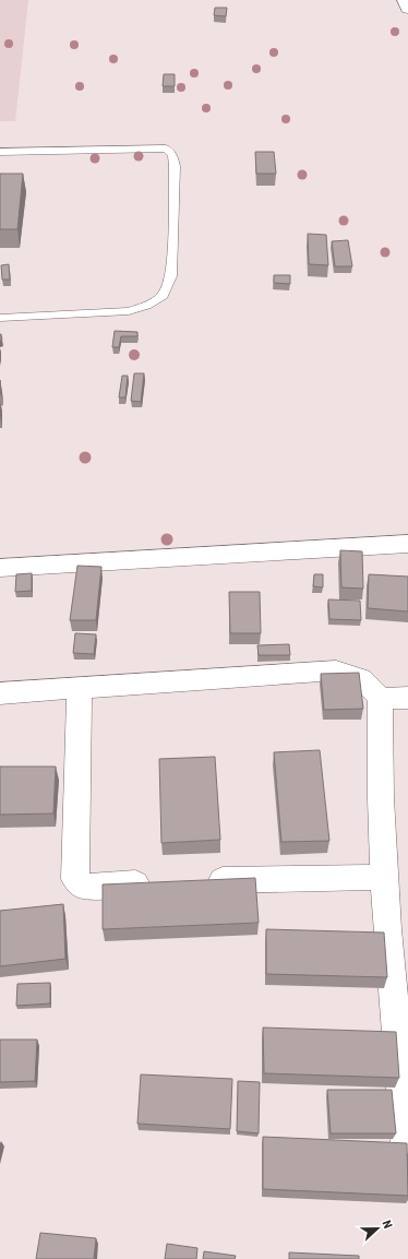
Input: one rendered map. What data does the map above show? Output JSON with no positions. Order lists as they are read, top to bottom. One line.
{"north":"right"}
